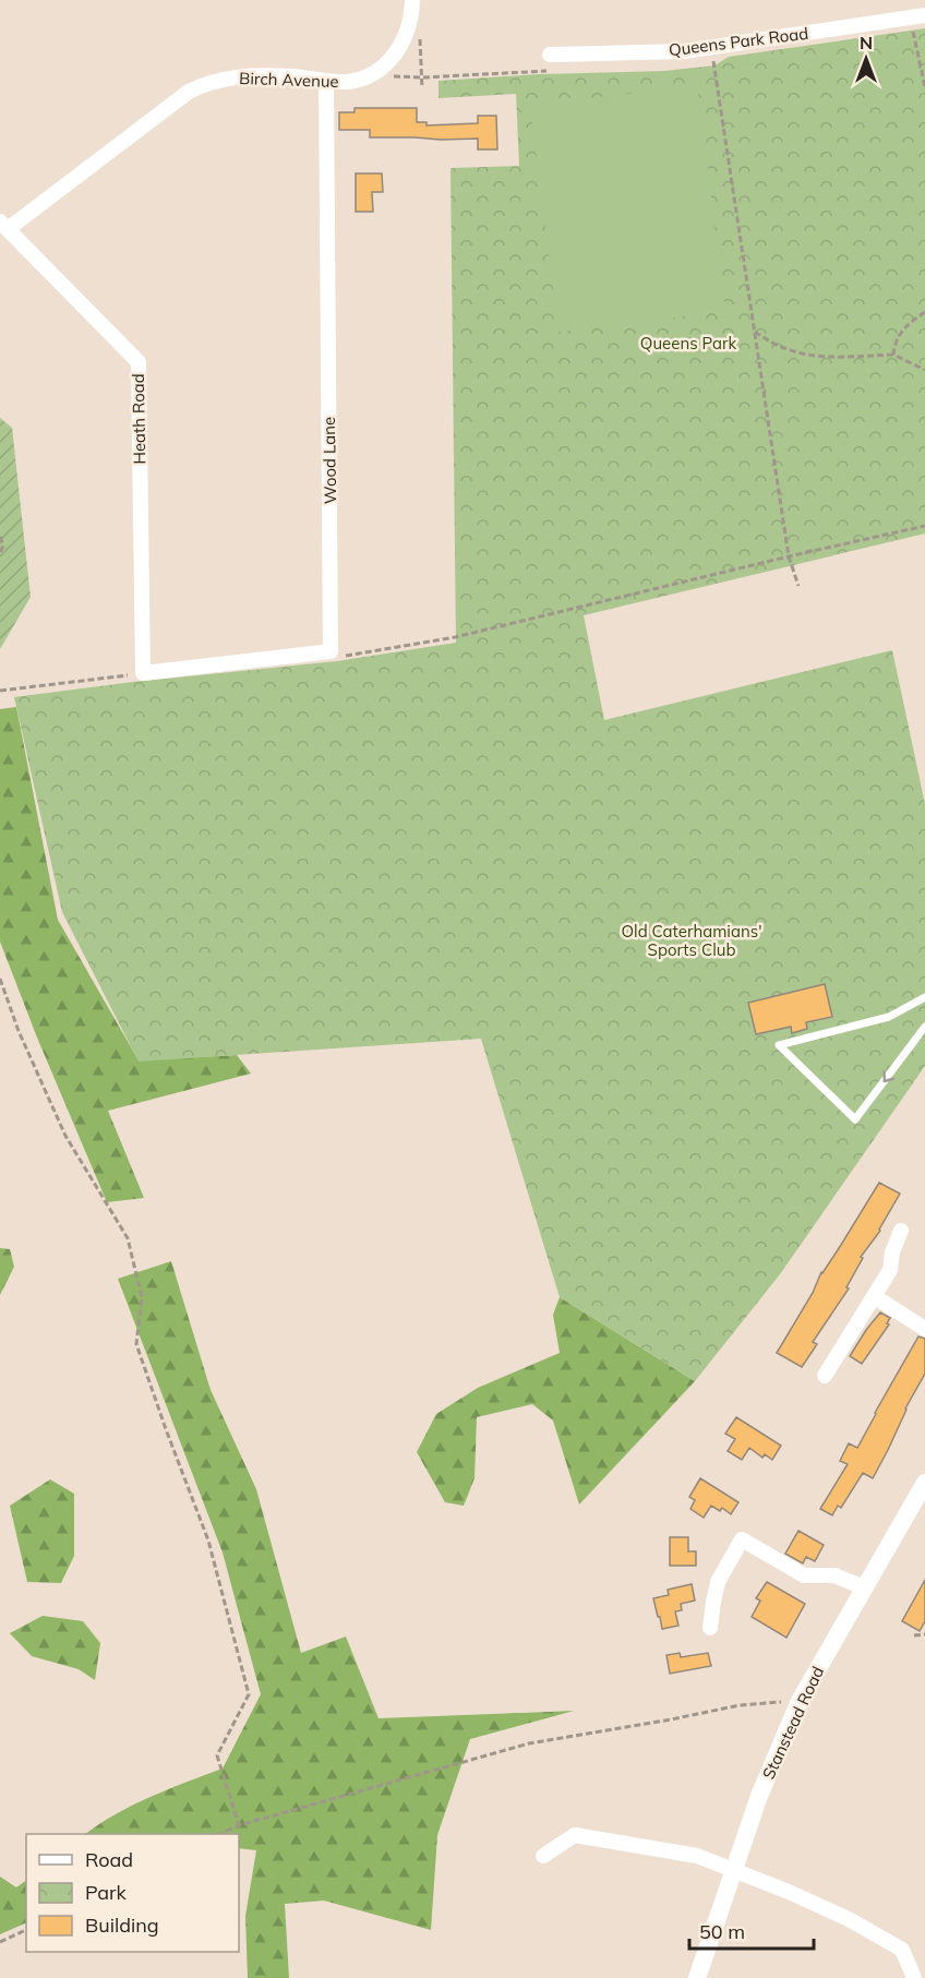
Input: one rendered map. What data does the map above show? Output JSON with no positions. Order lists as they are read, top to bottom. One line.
{"streets":{"street":["Queens Park Road","Birch Avenue","Heath Road","Wood Lane","Stanstead Road"]},"crossings":[["Birch Avenue","Heath Road"],["Birch Avenue","Wood Lane"]],"parks":["Queens Park","Old Caterhamians' Sports Club"],"legend":["Road","Park","Building"],"scale_bar":"50 m","north":"top"}
